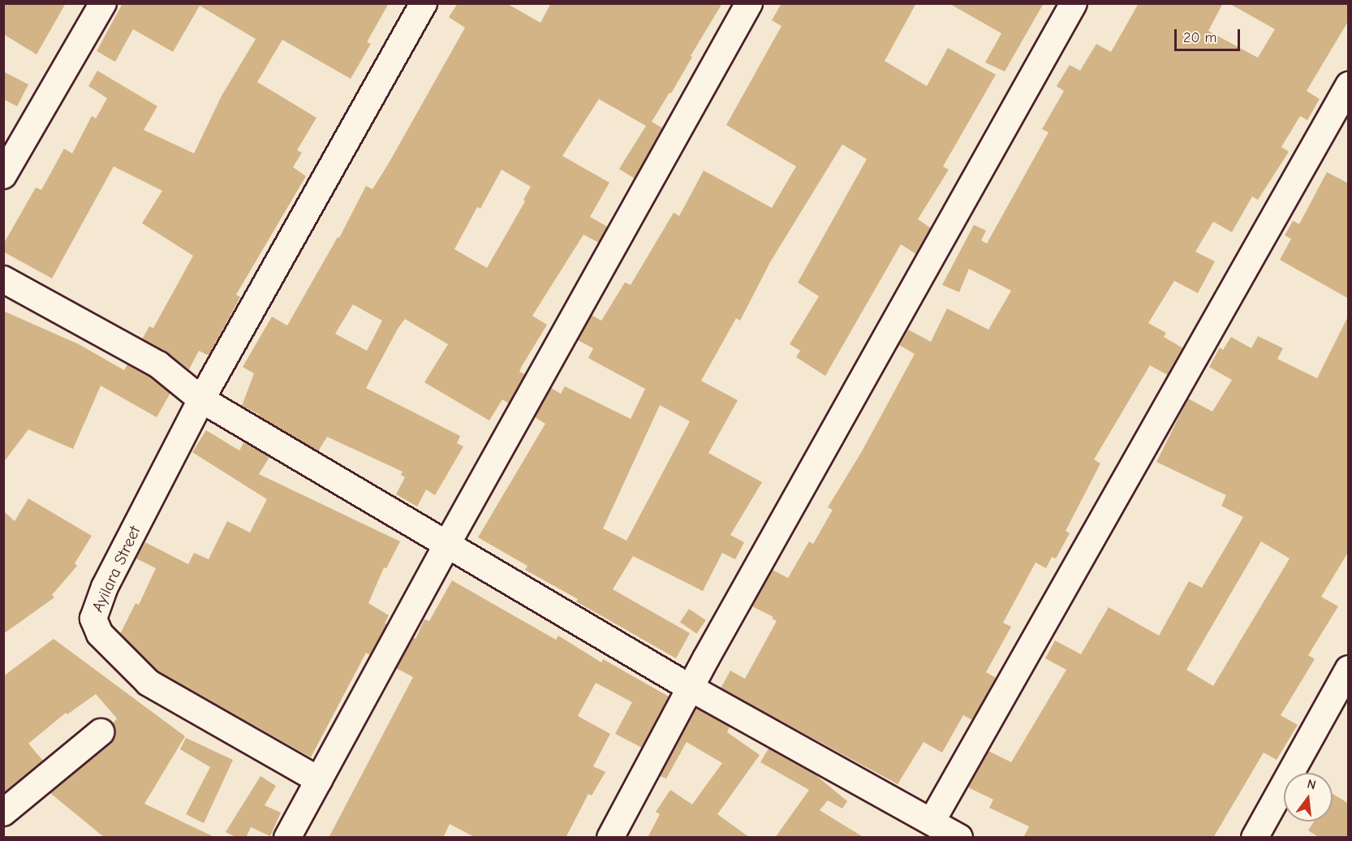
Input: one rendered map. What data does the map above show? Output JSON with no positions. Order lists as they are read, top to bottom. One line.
{"streets":{"street":["Ayilara Street"]},"scale_bar":"20 m","north":"top"}
